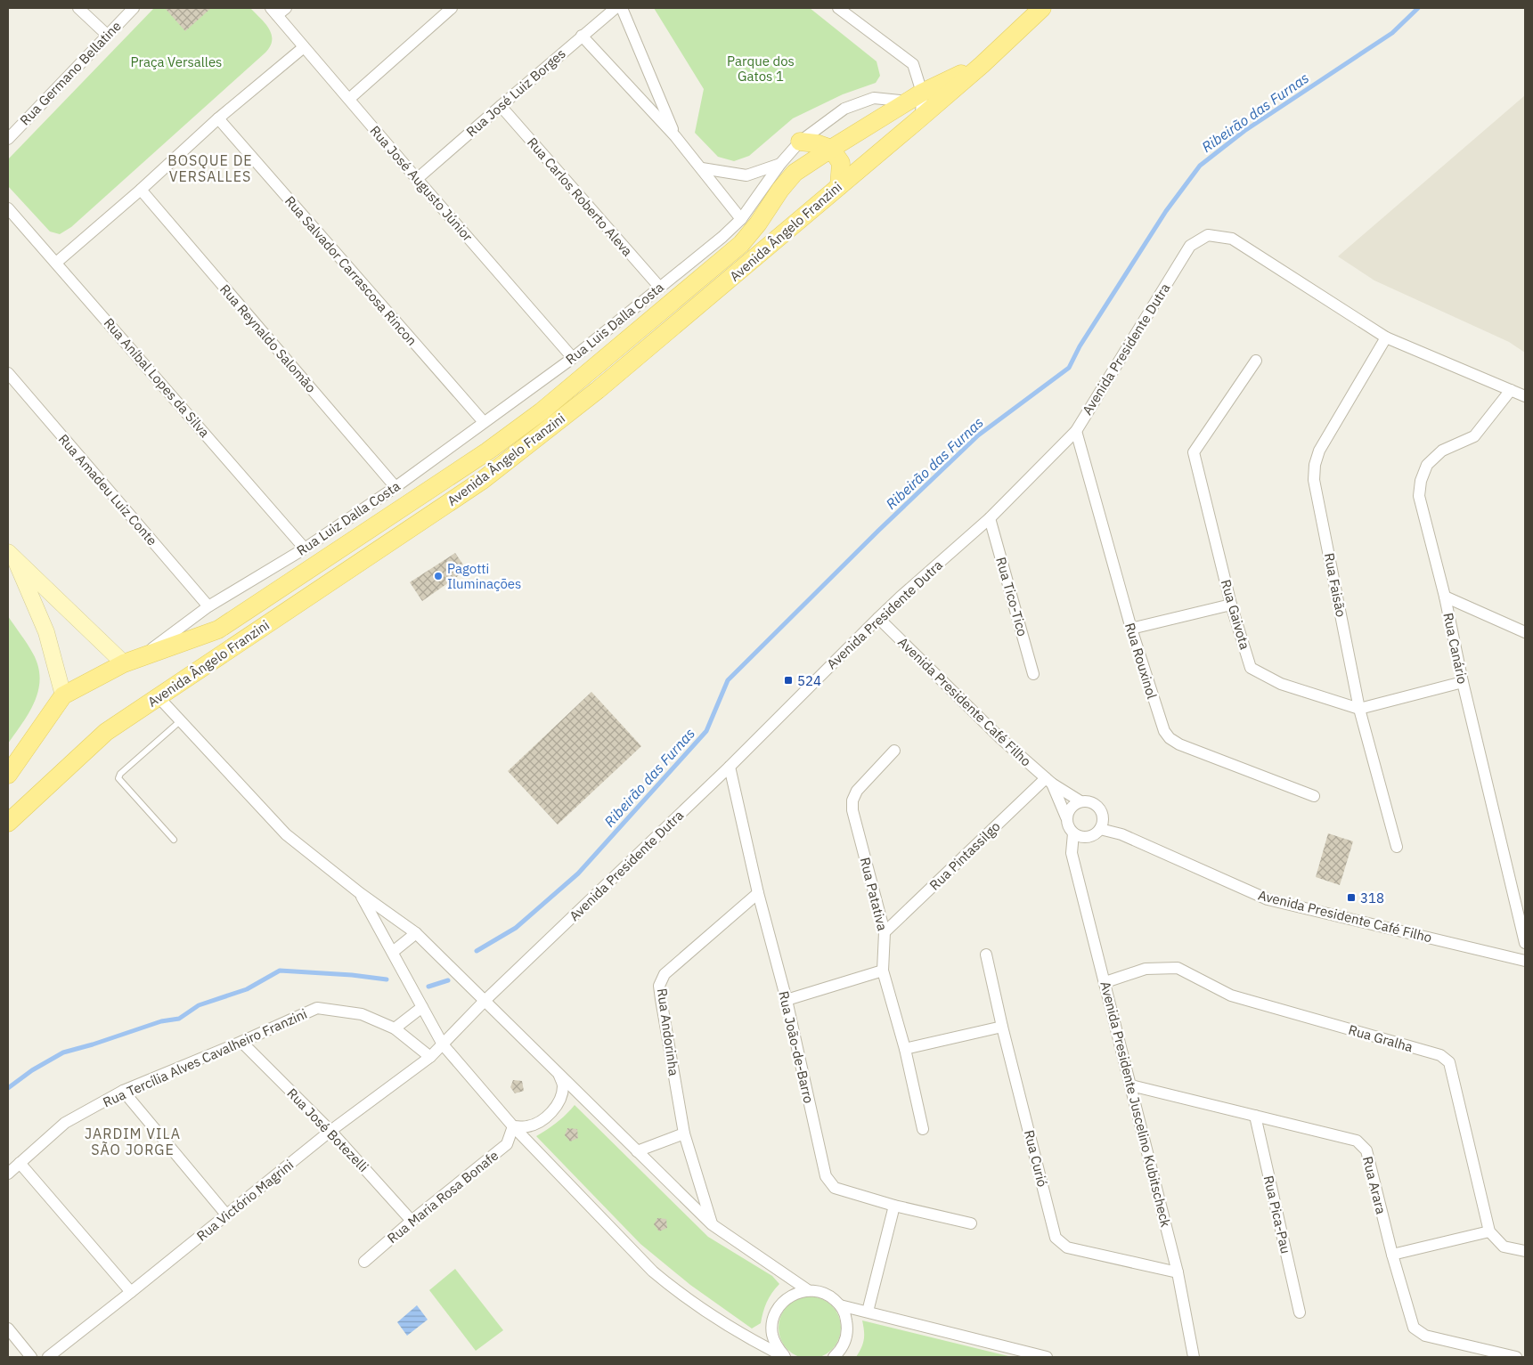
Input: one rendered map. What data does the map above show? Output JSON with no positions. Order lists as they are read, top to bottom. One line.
{"streets":{"main road":["Avenida Ângelo Franzini"],"street":["Rua Germano Bellatine","Rua José Luiz Borges","Rua José Augusto Júnior","Rua Carlos Roberto Aleva","Rua Salvador Carrascosa Rincon","Rua Luis Dalla Costa","Rua Reynaldo Salomão","Avenida Presidente Dutra","Rua Aníbal Lopes da Silva","Rua Amadeu Luiz Conte","Rua Luiz Dalla Costa","Rua Faisão","Rua Tico-Tico","Rua Gaivota","Rua Canário","Rua Rouxinol","Avenida Presidente Café Filho","Rua Pintassilgo","Rua Patativa","Rua Andorinha","Rua Gralha","Rua João-de-Barro","Rua Tercília Alves Cavalheiro Franzini","Avenida Presidente Juscelino Kubitscheck","Rua José Botezelli","Rua Curió","Rua Arara","Rua Maria Rosa Bonafe","Rua Victório Magrini","Rua Pica-Pau"]},"crossings":[["Rua José Luiz Borges","Rua José Augusto Júnior"],["Rua José Luiz Borges","Rua Carlos Roberto Aleva"],["Rua José Augusto Júnior","Rua Luis Dalla Costa"],["Rua Carlos Roberto Aleva","Rua Luis Dalla Costa"],["Avenida Ângelo Franzini","Rua Luis Dalla Costa"],["Avenida Ângelo Franzini","Rua Luiz Dalla Costa"],["Rua Salvador Carrascosa Rincon","Rua Luis Dalla Costa"],["Rua Salvador Carrascosa Rincon","Rua Luiz Dalla Costa"],["Rua Luis Dalla Costa","Rua Luiz Dalla Costa"],["Rua Reynaldo Salomão","Rua Luiz Dalla Costa"],["Avenida Presidente Dutra","Rua Faisão"],["Avenida Presidente Dutra","Rua Tico-Tico"],["Avenida Presidente Dutra","Rua Rouxinol"],["Avenida Presidente Dutra","Avenida Presidente Café Filho"],["Avenida Presidente Dutra","Rua João-de-Barro"],["Avenida Presidente Dutra","Rua Victório Magrini"],["Rua Aníbal Lopes da Silva","Rua Luiz Dalla Costa"],["Rua Amadeu Luiz Conte","Rua Luiz Dalla Costa"],["Rua Faisão","Rua Gaivota"],["Avenida Presidente Café Filho","Rua Pintassilgo"],["Avenida Presidente Café Filho","Avenida Presidente Juscelino Kubitscheck"],["Rua Pintassilgo","Rua Patativa"],["Rua Andorinha","Rua João-de-Barro"],["Rua Gralha","Avenida Presidente Juscelino Kubitscheck"],["Rua Tercília Alves Cavalheiro Franzini","Rua José Botezelli"],["Rua Tercília Alves Cavalheiro Franzini","Rua Victório Magrini"],["Avenida Presidente Juscelino Kubitscheck","Rua Curió"],["Avenida Presidente Juscelino Kubitscheck","Rua Arara"],["Rua José Botezelli","Rua Maria Rosa Bonafe"],["Rua José Botezelli","Rua Victório Magrini"],["Rua Arara","Rua Pica-Pau"]],"districts":["BOSQUE DE VERSALLES","JARDIM VILA SÃO JORGE"],"water":["Ribeirão das Furnas"],"parks":["Parque dos Gatos 1","Praça Versalles"],"places":{"other":["Pagotti Iluminações"],"transit":["524","318"]}}
